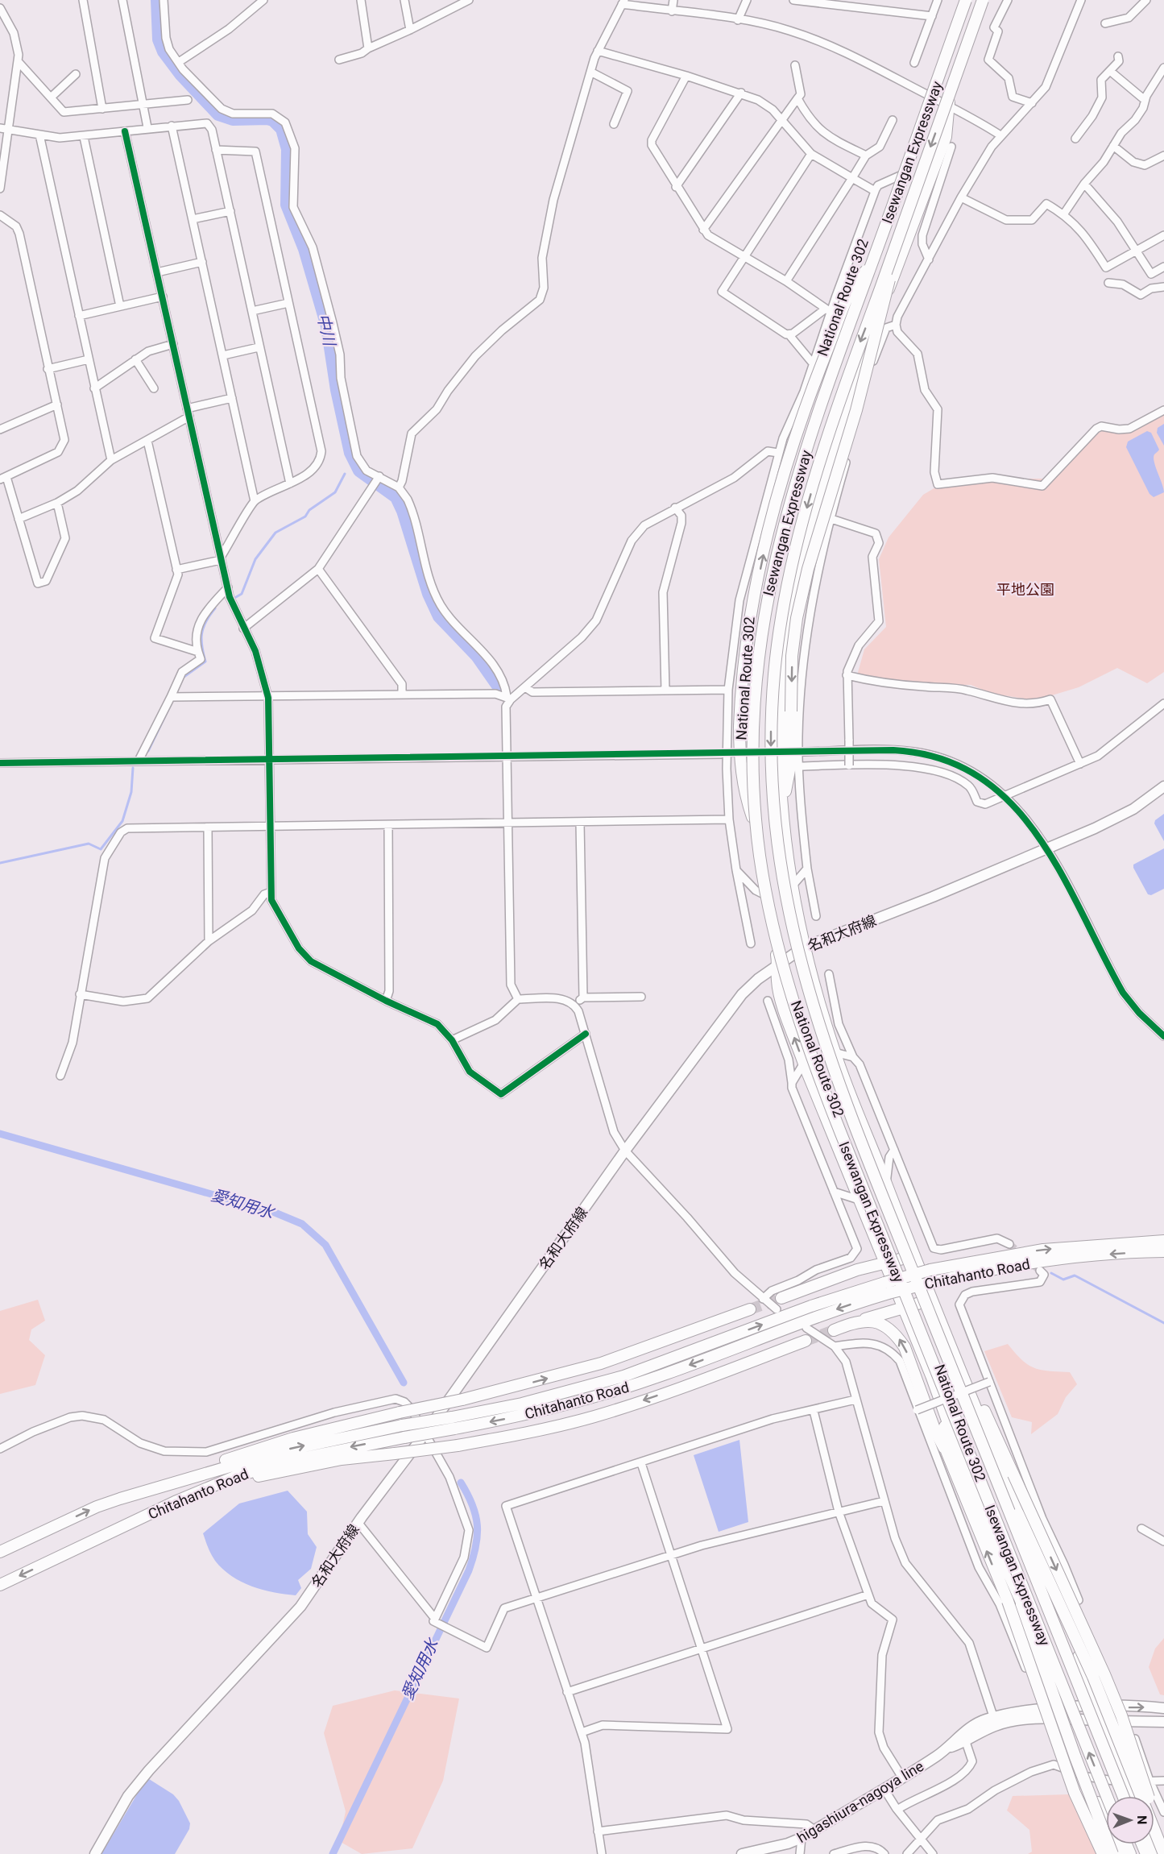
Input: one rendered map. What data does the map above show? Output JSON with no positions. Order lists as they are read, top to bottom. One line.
{"streets":{"highway":["Isewangan Expressway","National Route 302","Chitahanto Road"],"main road":["名和大府線","higashiura-nagoya line"]},"crossings":[["Isewangan Expressway","National Route 302"],["National Route 302","名和大府線"],["National Route 302","higashiura-nagoya line"]],"water":["中川","愛知用水"],"parks":["平地公園"],"north":"right"}
